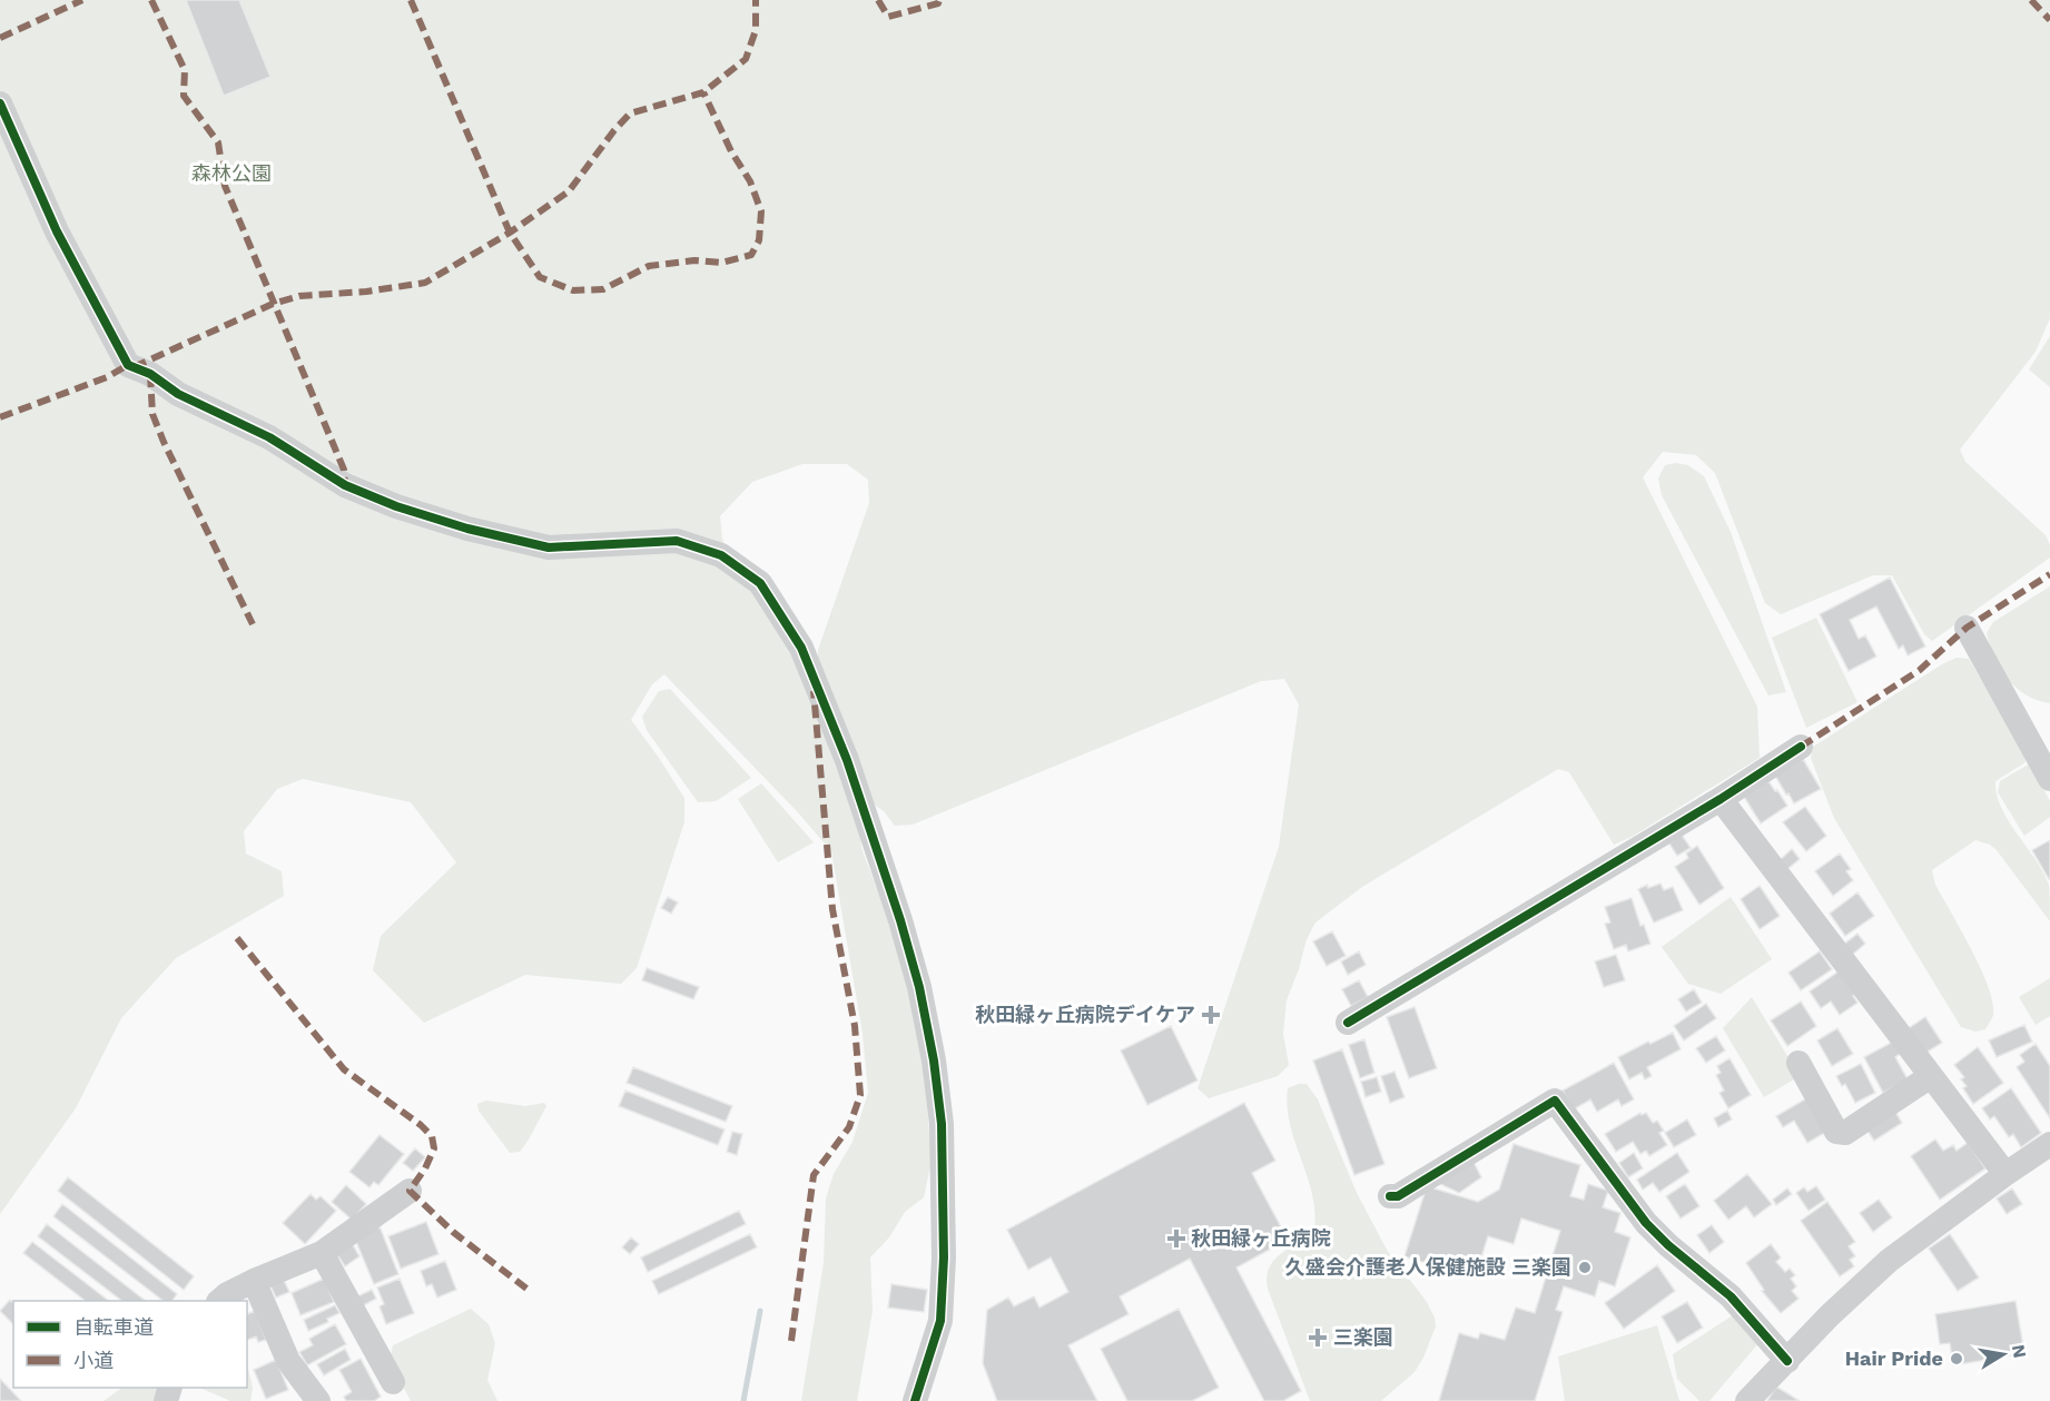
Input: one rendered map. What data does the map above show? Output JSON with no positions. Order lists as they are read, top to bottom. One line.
{"parks":["森林公園"],"places":{"health":["秋田緑ヶ丘病院デイケア","秋田緑ヶ丘病院","三楽園"],"other":["久盛会介護老人保健施設 三楽園","Hair Pride"]},"legend":["自転車道","小道"],"north":"right"}
